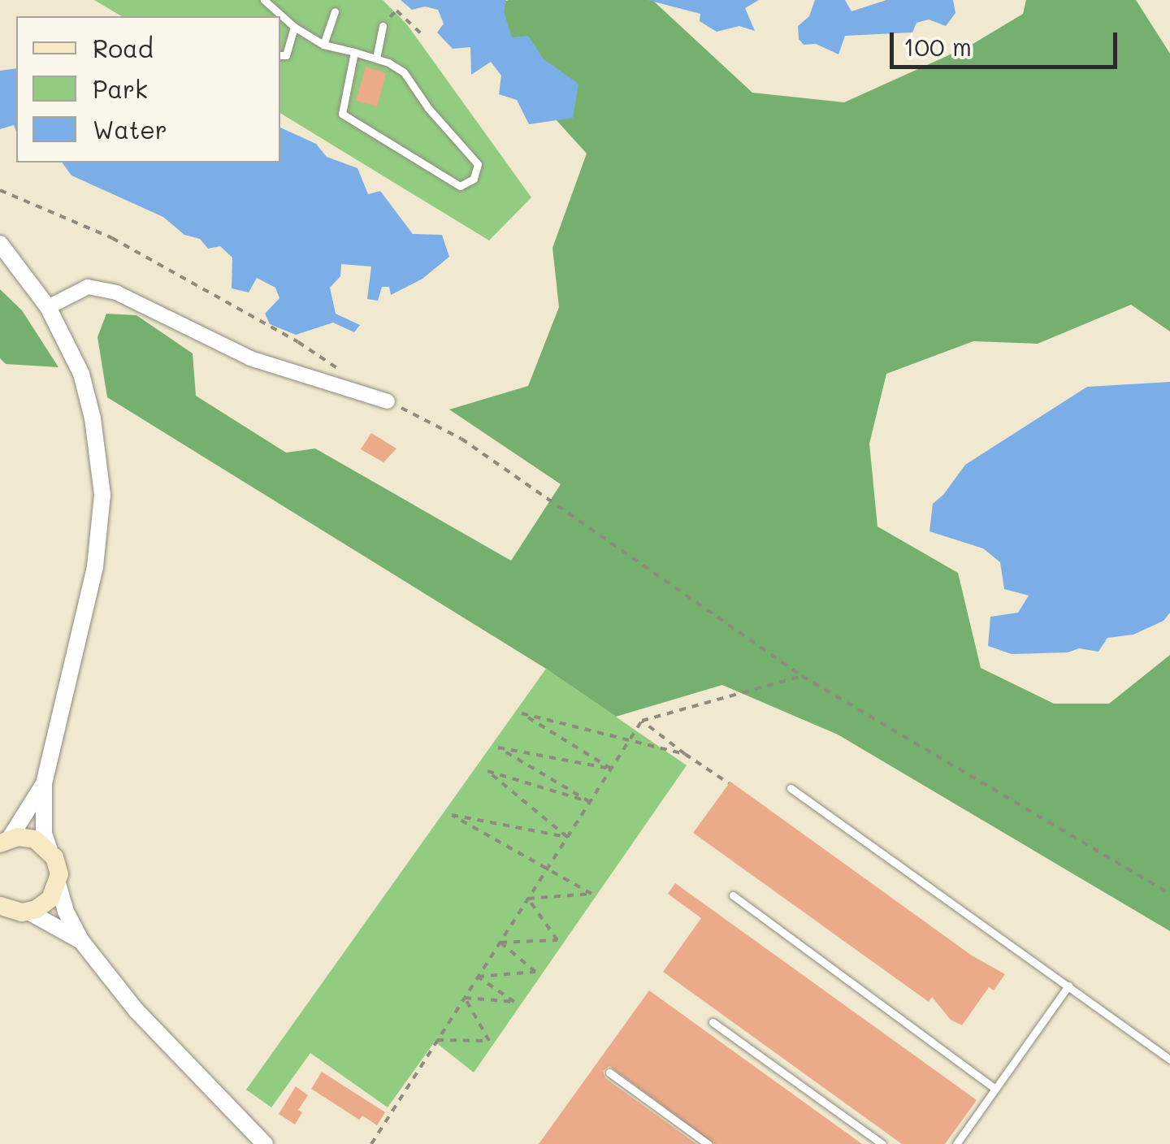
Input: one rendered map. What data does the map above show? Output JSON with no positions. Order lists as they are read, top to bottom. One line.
{"legend":["Road","Park","Water"],"scale_bar":"100 m"}
